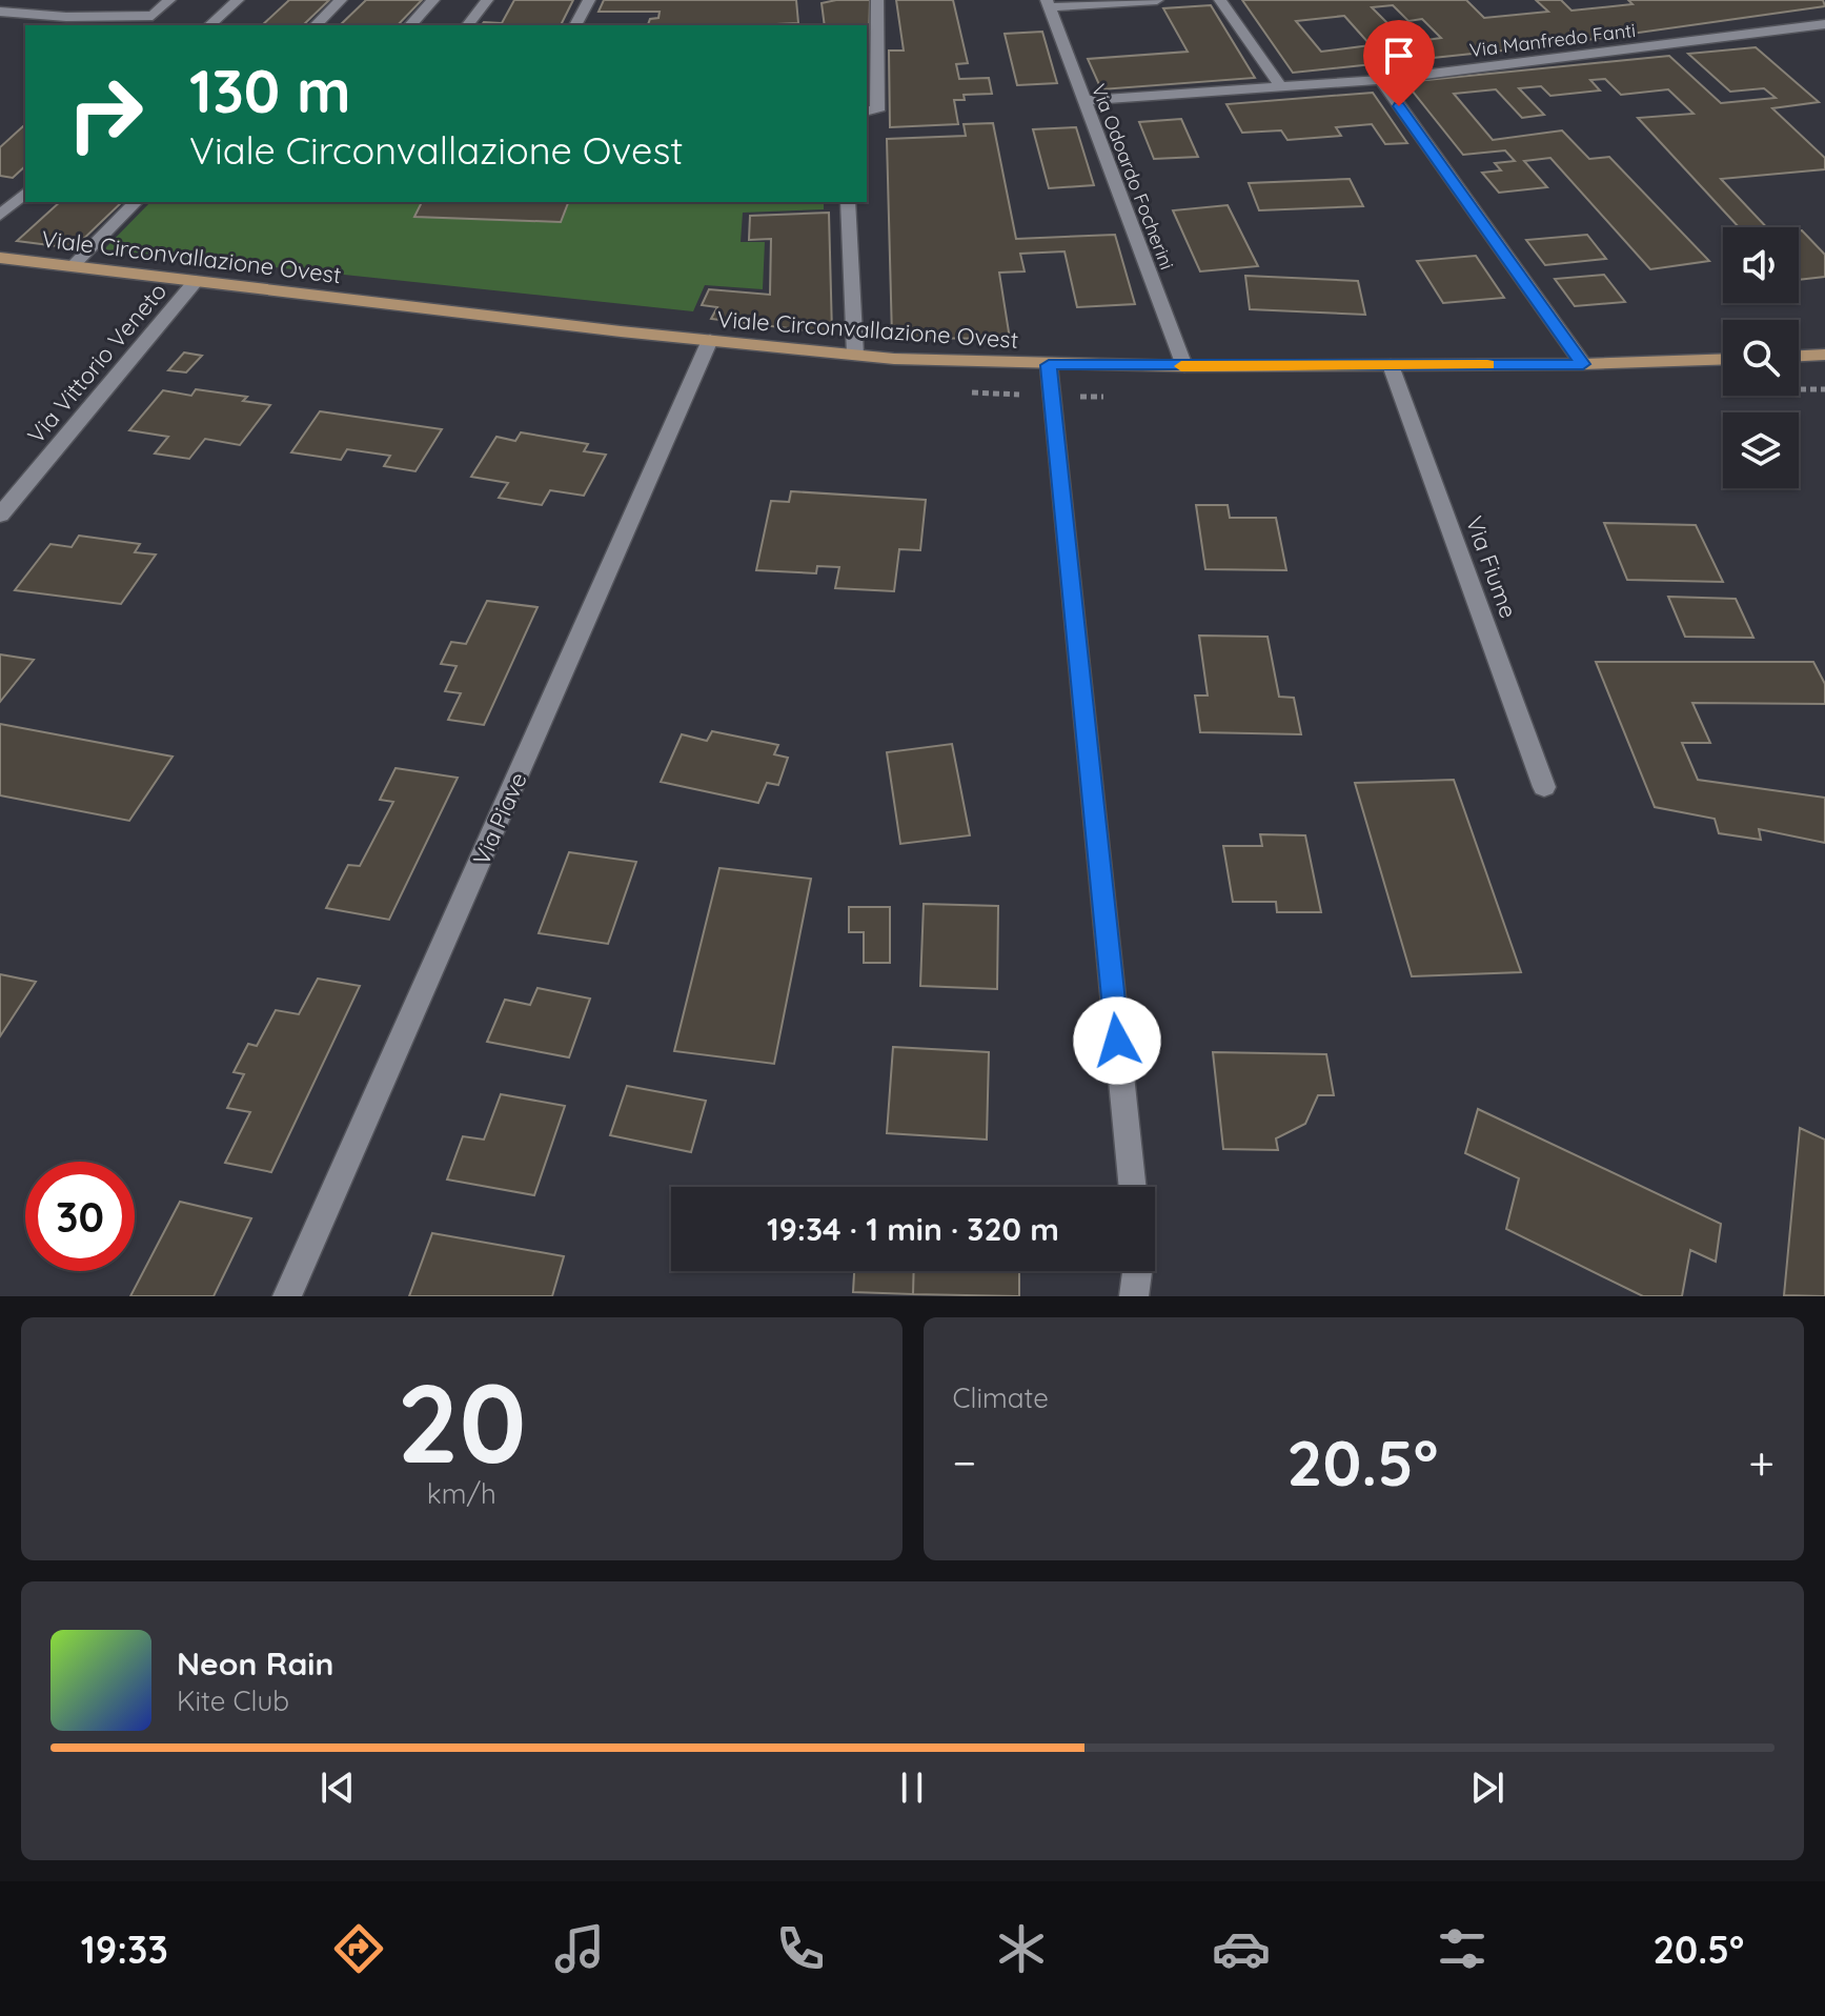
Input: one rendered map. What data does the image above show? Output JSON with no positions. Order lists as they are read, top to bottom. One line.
{"streets":{"main road":["Viale Circonvallazione Ovest"],"street":["Via Manfredo Fanti","Via Odoardo Focherini","Via Vittorio Veneto","Via Fiume","Via Piave"]},"crossings":[["Via Manfredo Fanti","Via Odoardo Focherini"],["Via Odoardo Focherini","Viale Circonvallazione Ovest"],["Viale Circonvallazione Ovest","Via Vittorio Veneto"],["Viale Circonvallazione Ovest","Via Fiume"],["Viale Circonvallazione Ovest","Via Piave"]],"page":{"turn":["130 m","Viale Circonvallazione Ovest"],"limit":"30","trip":"19:34 · 1 min · 320 m","tile":[["20","km/h"],"Climate"],"heat":["−","20.5°","+"],"song":["Neon Rain","Kite Club"],"tabs":["19:33","20.5°"]}}
